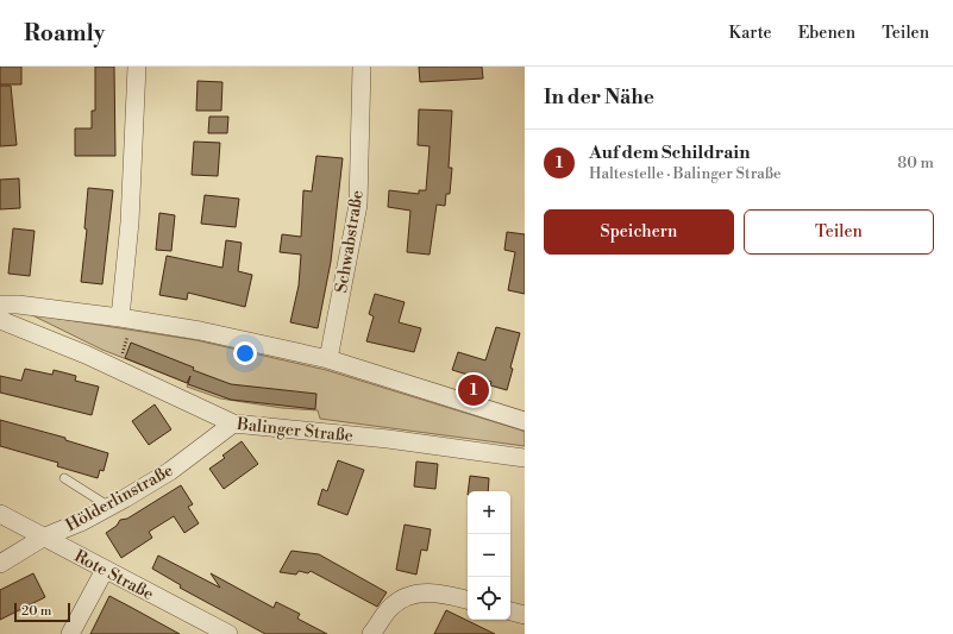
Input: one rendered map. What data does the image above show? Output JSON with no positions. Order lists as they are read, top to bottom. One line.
{"streets":{"street":["Schwabstraße","Balinger Straße","Hölderlinstraße","Rote Straße"]},"crossings":[["Balinger Straße","Hölderlinstraße"],["Hölderlinstraße","Rote Straße"]],"scale_bar":"20 m","page":{"header":"Roamly","nav":["Karte","Ebenen","Teilen"],"heading":"In der Nähe","list":[{"mark":"1","name":"Auf dem Schildrain","note":"Haltestelle · Balinger Straße","value":"80 m"}],"buttons":["Speichern","Teilen"],"pins":"1","map_buttons":["+","−"],"scale":"20 m"}}
